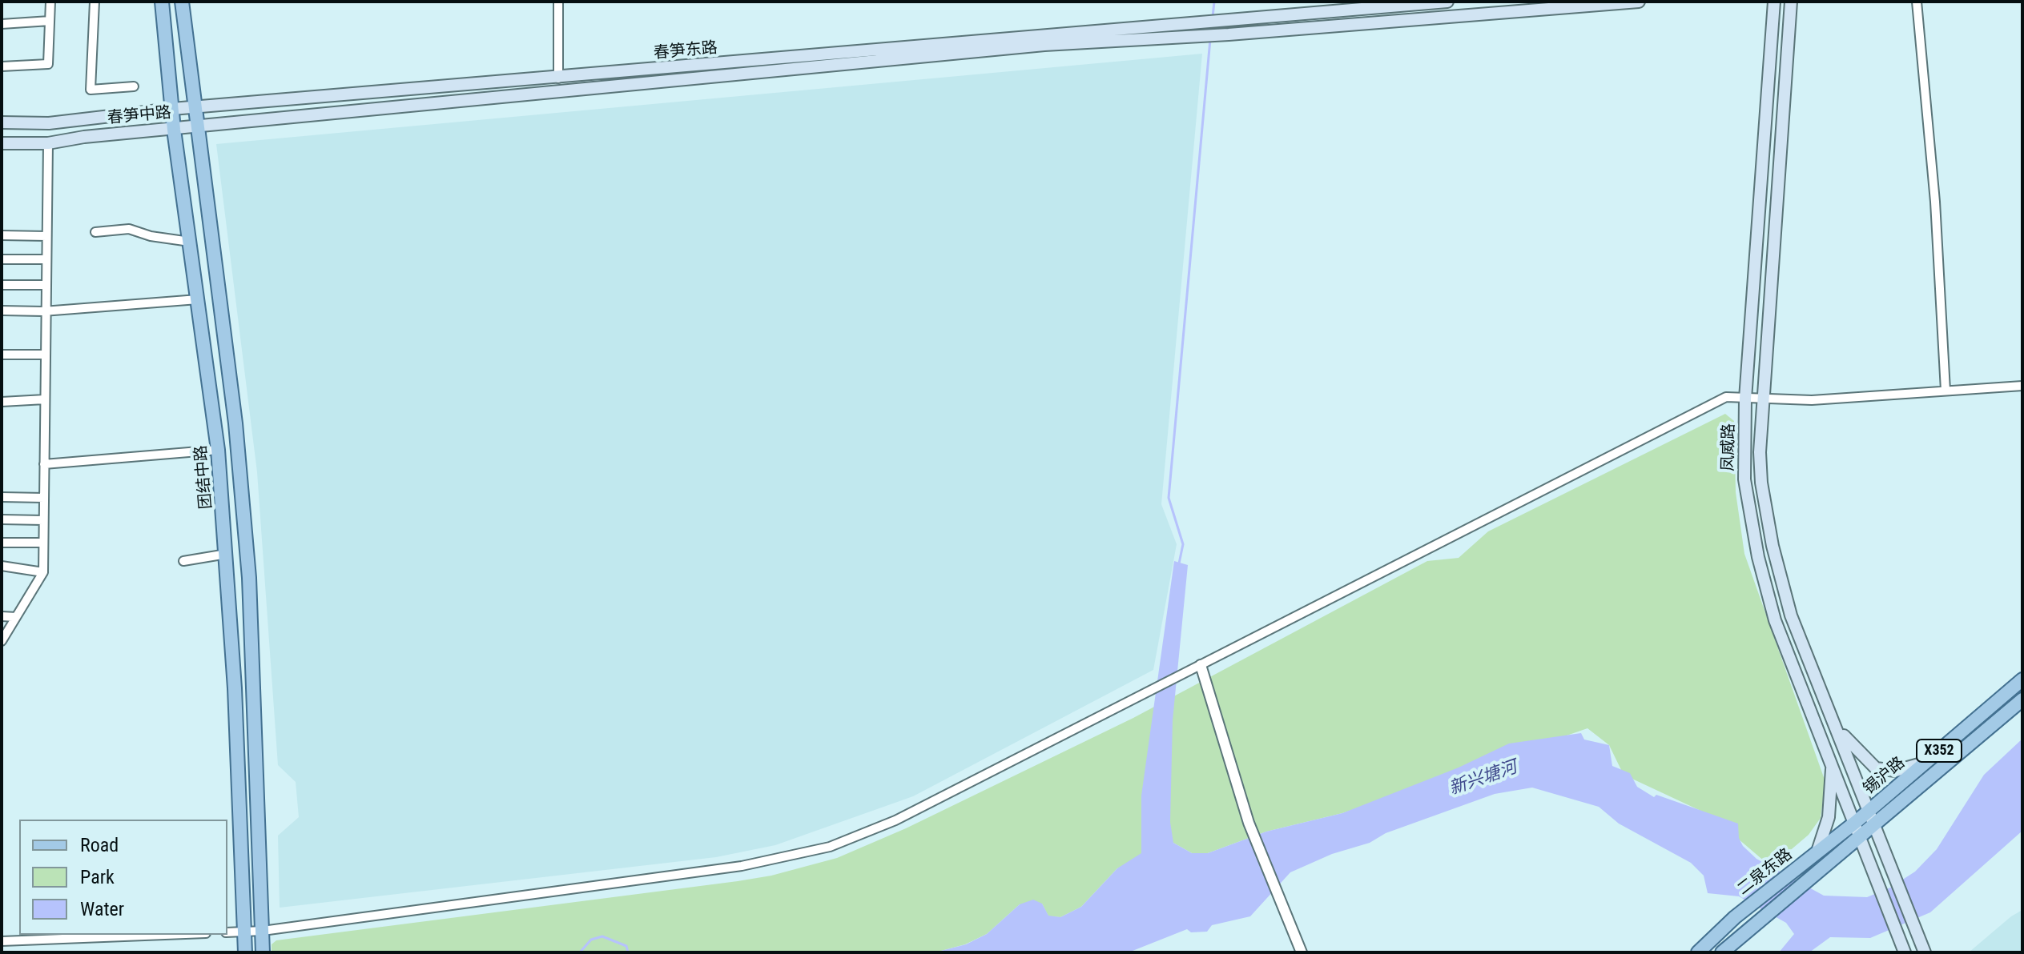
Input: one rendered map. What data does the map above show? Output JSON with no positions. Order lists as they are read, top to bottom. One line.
{"streets":{"main road":["春笋东路","春笋中路","凤威路","团结中路","X352","锡沪路","二泉东路"]},"crossings":[["春笋东路","春笋中路"],["春笋东路","团结中路"],["春笋中路","团结中路"],["凤威路","锡沪路"],["凤威路","二泉东路"],["锡沪路","二泉东路"]],"water":["新兴塘河"],"legend":["Road","Park","Water"]}
